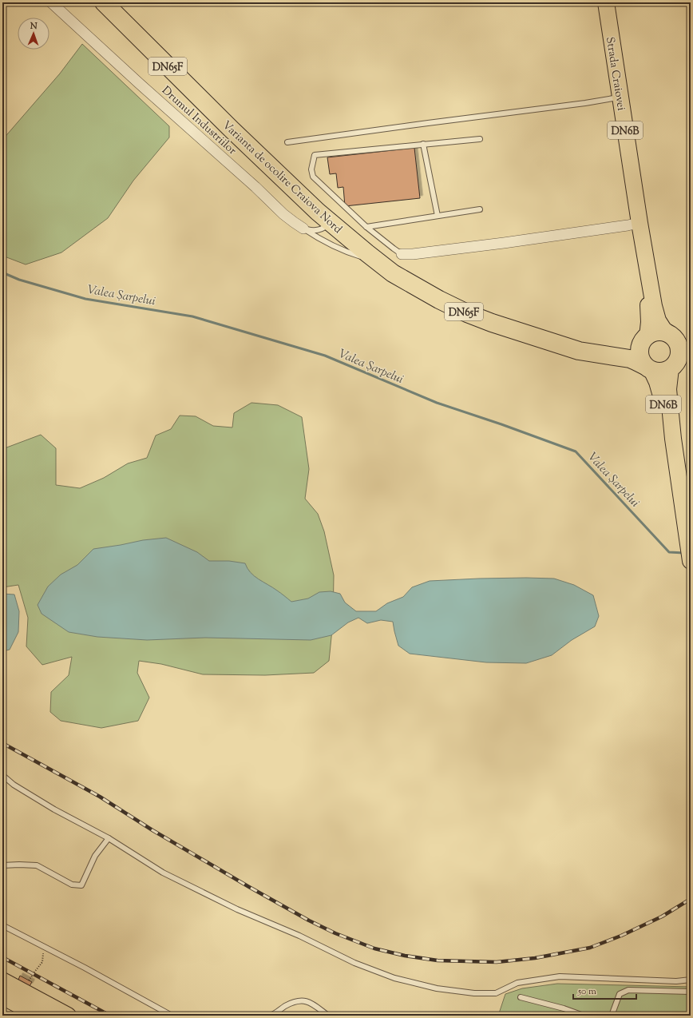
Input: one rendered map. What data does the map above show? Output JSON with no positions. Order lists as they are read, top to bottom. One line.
{"streets":{"highway":["DN65F","DN6B","Varianta de ocolire Craiova Nord"],"main road":["Strada Craiovei"],"street":["Drumul Industriilor"]},"crossings":[["Strada Craiovei","DN6B"],["Drumul Industriilor","Varianta de ocolire Craiova Nord"],["DN6B","Varianta de ocolire Craiova Nord"]],"water":["Valea Șarpelui"],"scale_bar":"50 m","north":"top"}
